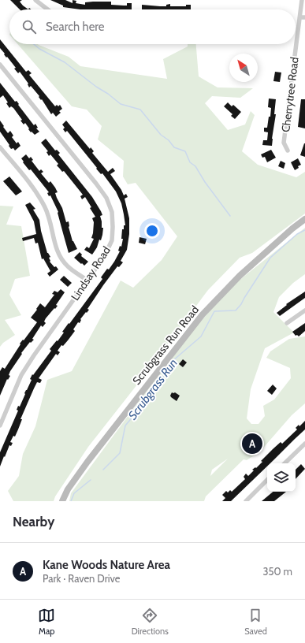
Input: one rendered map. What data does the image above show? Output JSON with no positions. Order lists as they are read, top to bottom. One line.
{"streets":{"street":["Cherrytree Road","Lindsay Road","Scrubgrass Run Road"]},"water":["Scrubgrass Run"],"north":"top left","page":{"search":"Search here","pins":"A","heading":"Nearby","list":[{"mark":"A","name":"Kane Woods Nature Area","note":"Park · Raven Drive","value":"350 m"}],"nav":["Map","Directions","Saved"]}}
